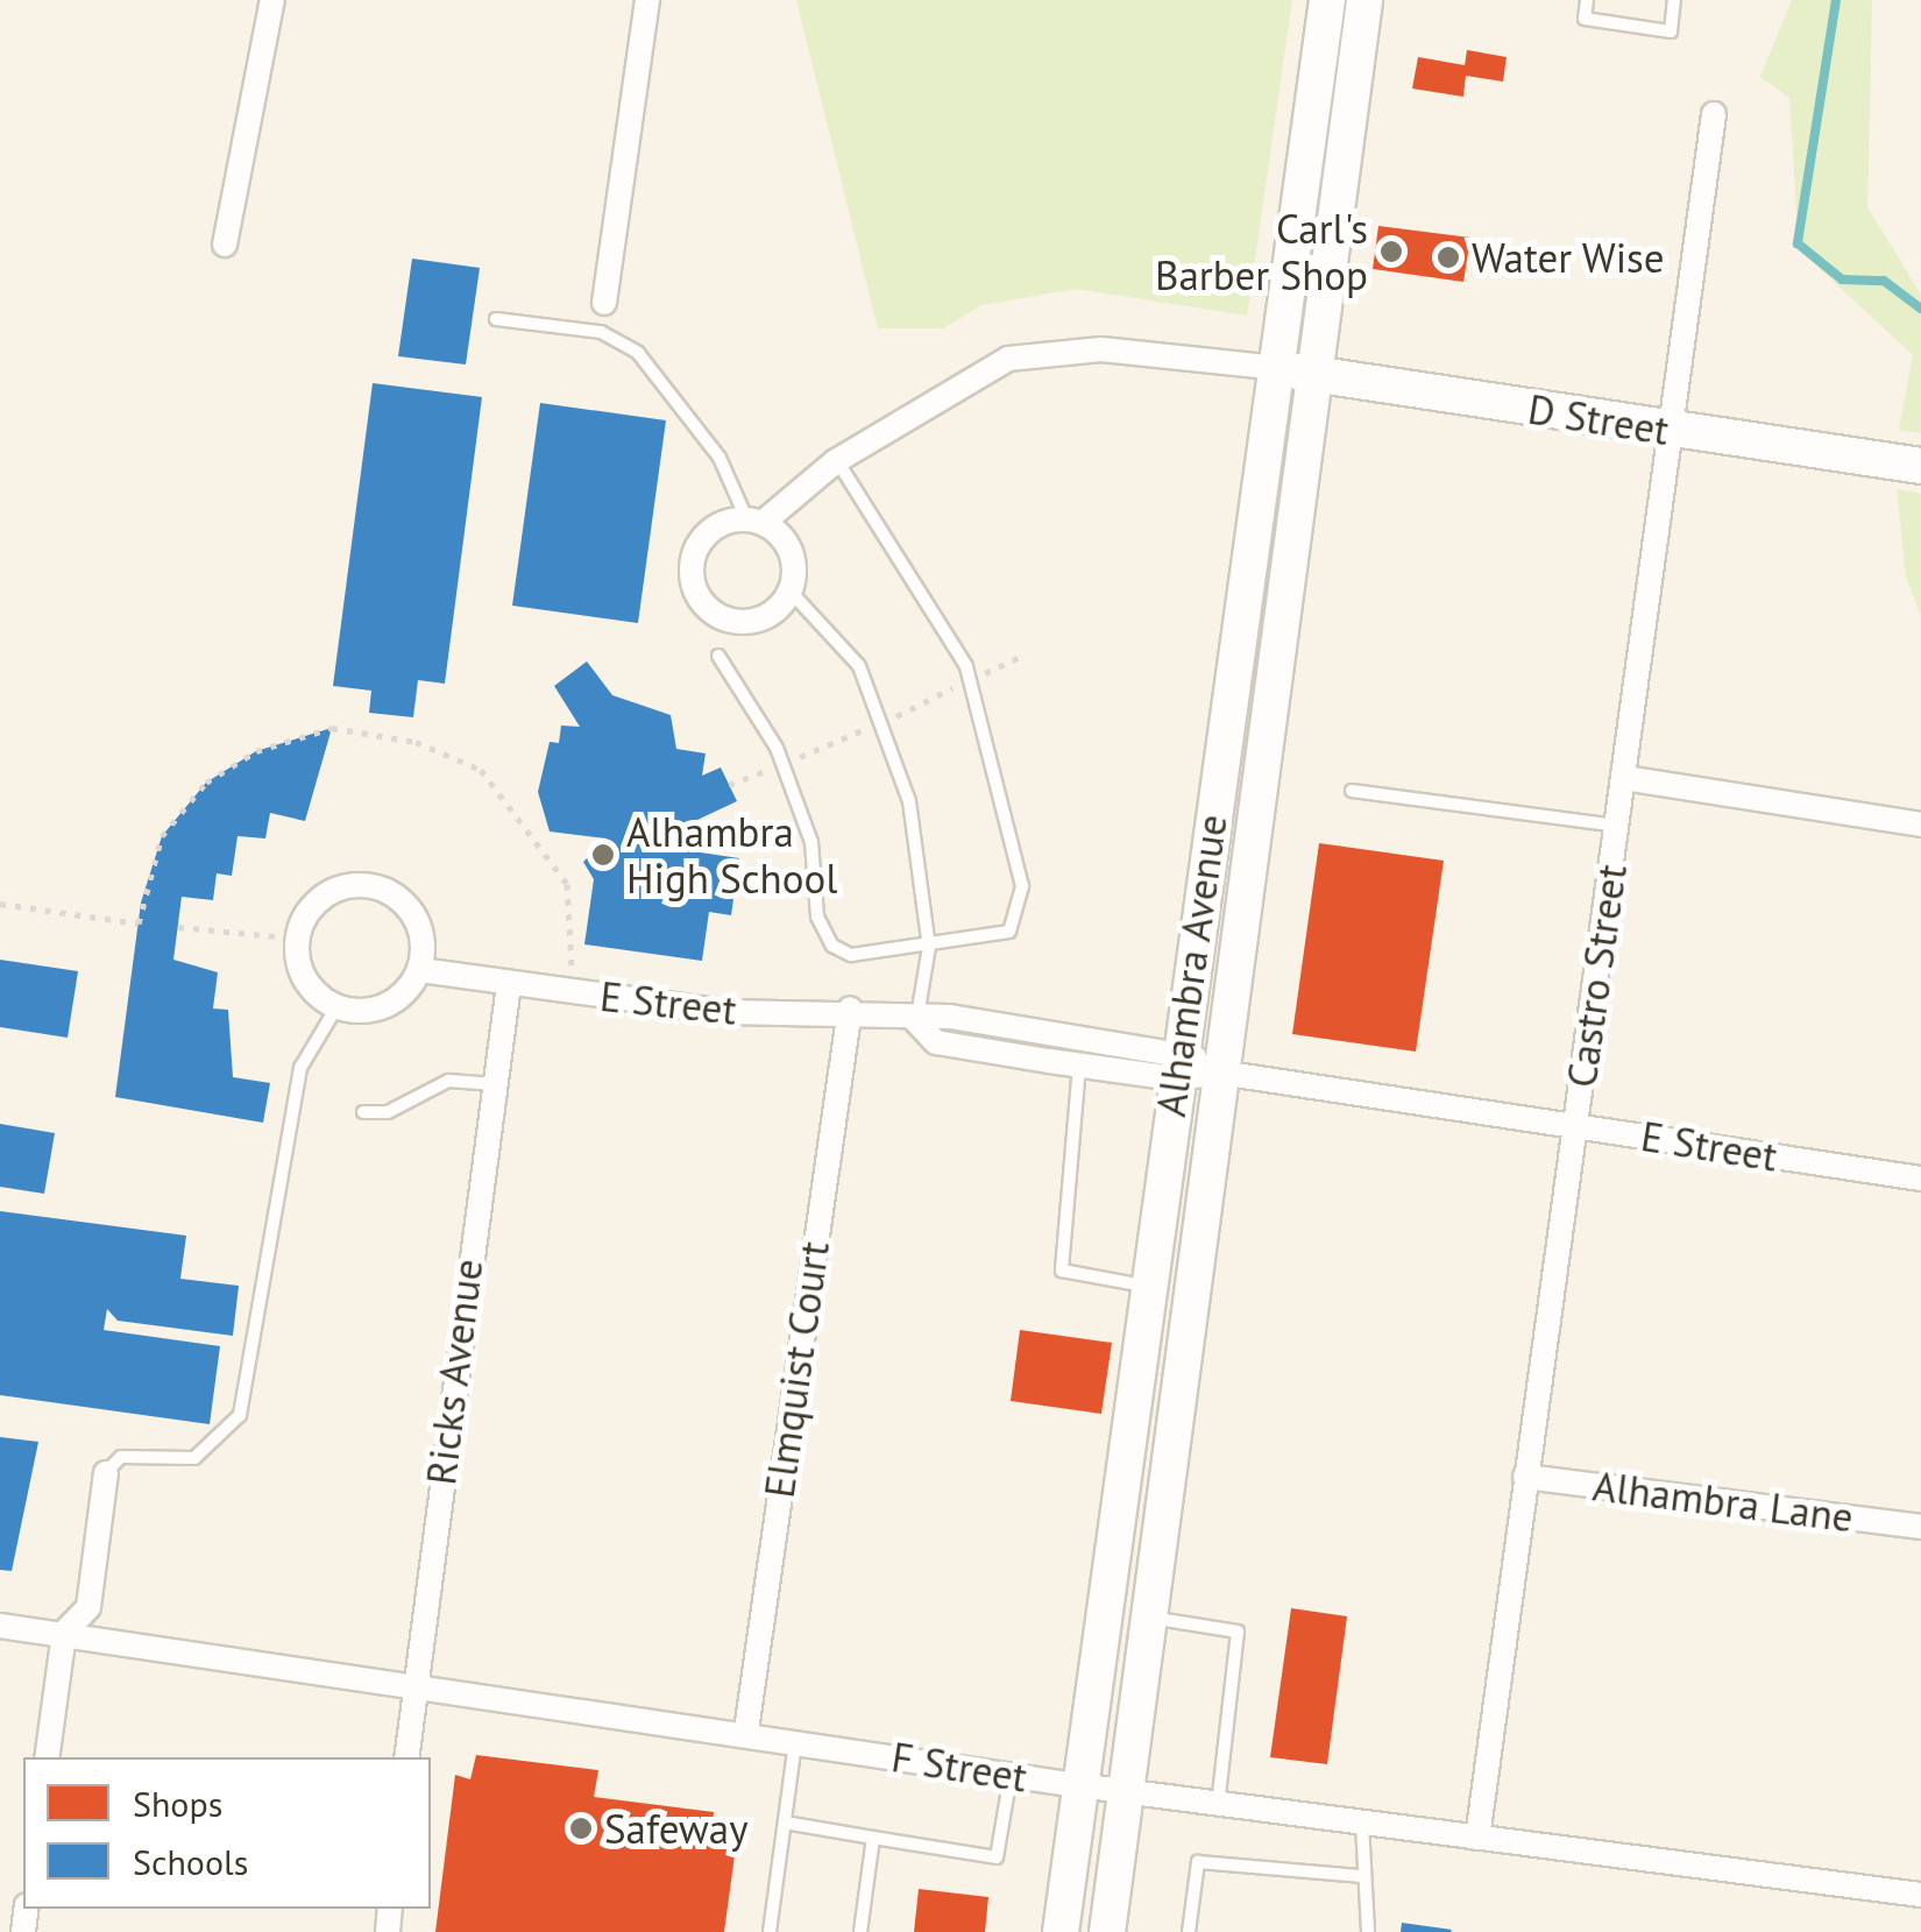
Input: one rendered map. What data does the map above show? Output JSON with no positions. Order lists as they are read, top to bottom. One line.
{"streets":{"main road":["D Street","Alhambra Avenue"],"street":["Castro Street","E Street","Elmquist Court","Ricks Avenue","Alhambra Lane","F Street"]},"crossings":[["D Street","Alhambra Avenue"],["D Street","Castro Street"],["Alhambra Avenue","E Street"],["Alhambra Avenue","F Street"],["Castro Street","E Street"],["Castro Street","Alhambra Lane"],["Castro Street","F Street"],["E Street","Elmquist Court"],["E Street","Ricks Avenue"],["Elmquist Court","F Street"],["Ricks Avenue","F Street"]],"places":["Carl's Barber Shop","Water Wise","Alhambra High School","Safeway"],"legend":["Shops","Schools"]}
